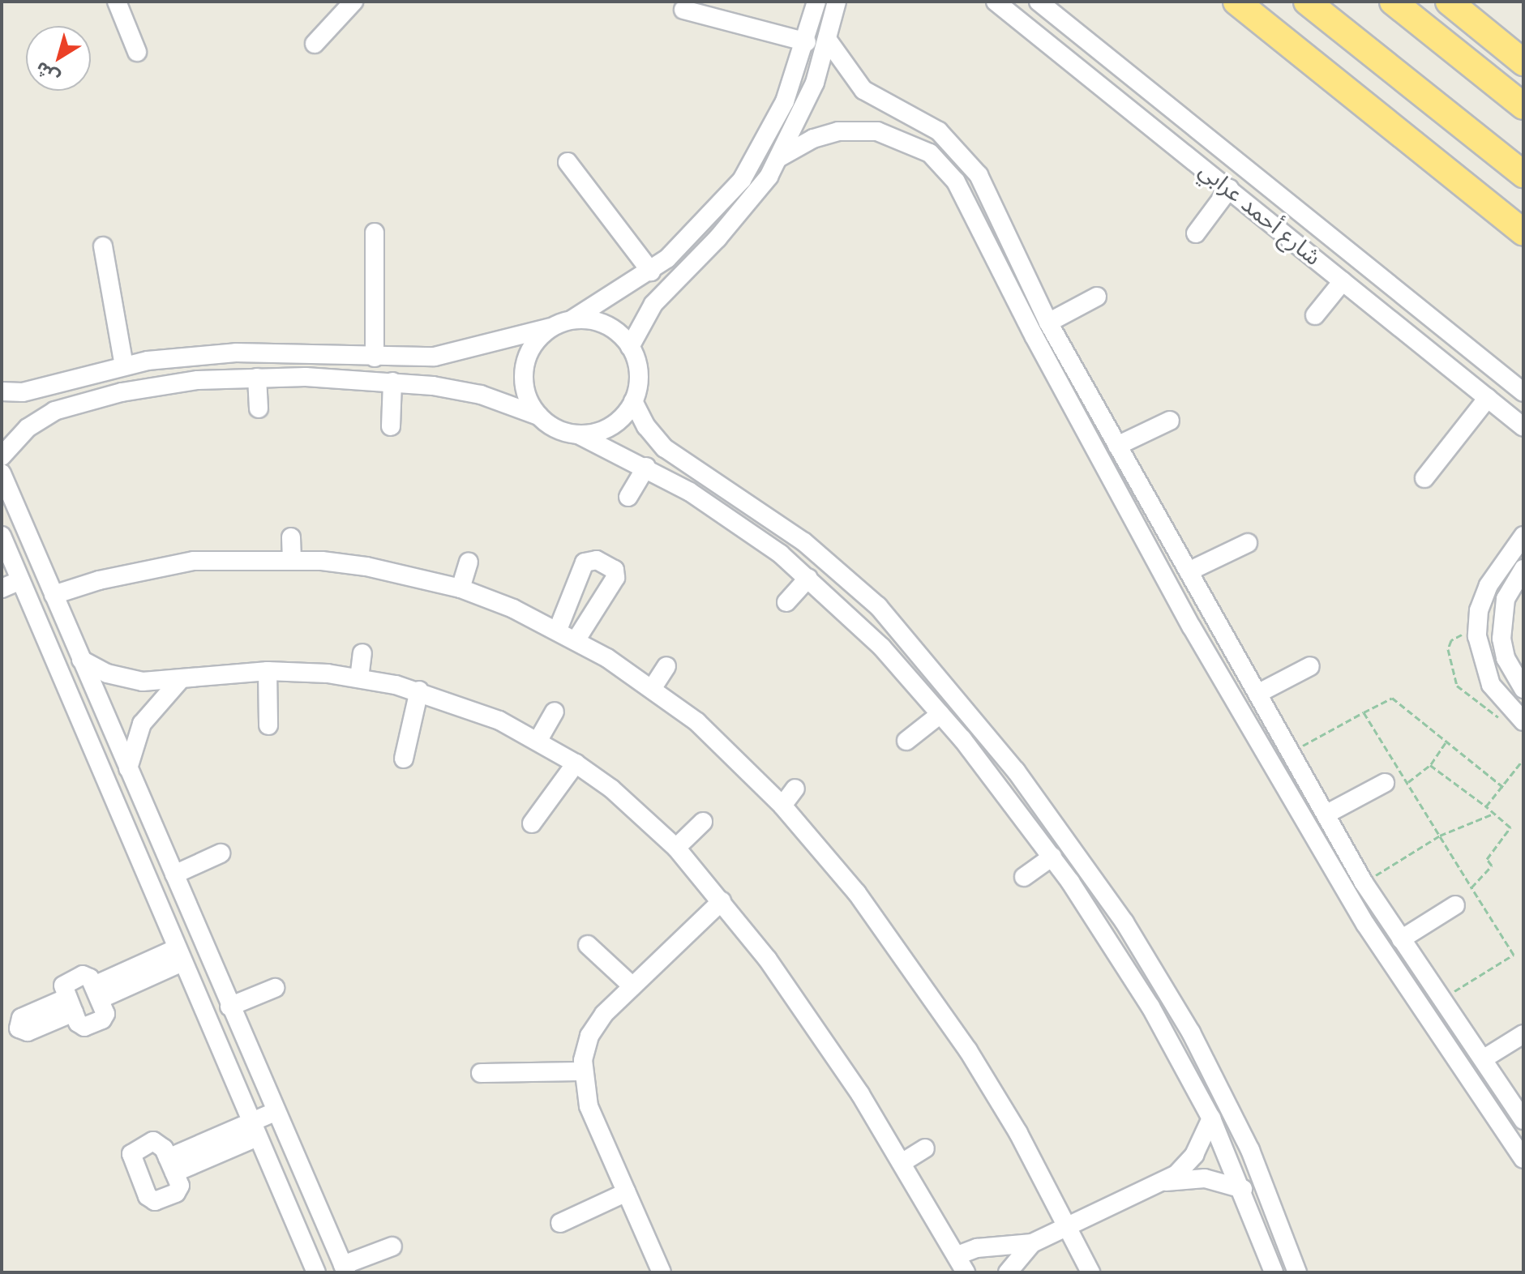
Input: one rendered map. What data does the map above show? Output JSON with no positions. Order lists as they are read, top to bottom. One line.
{"streets":{"street":["شارع أحمد عرابي"]},"north":"bottom left"}
